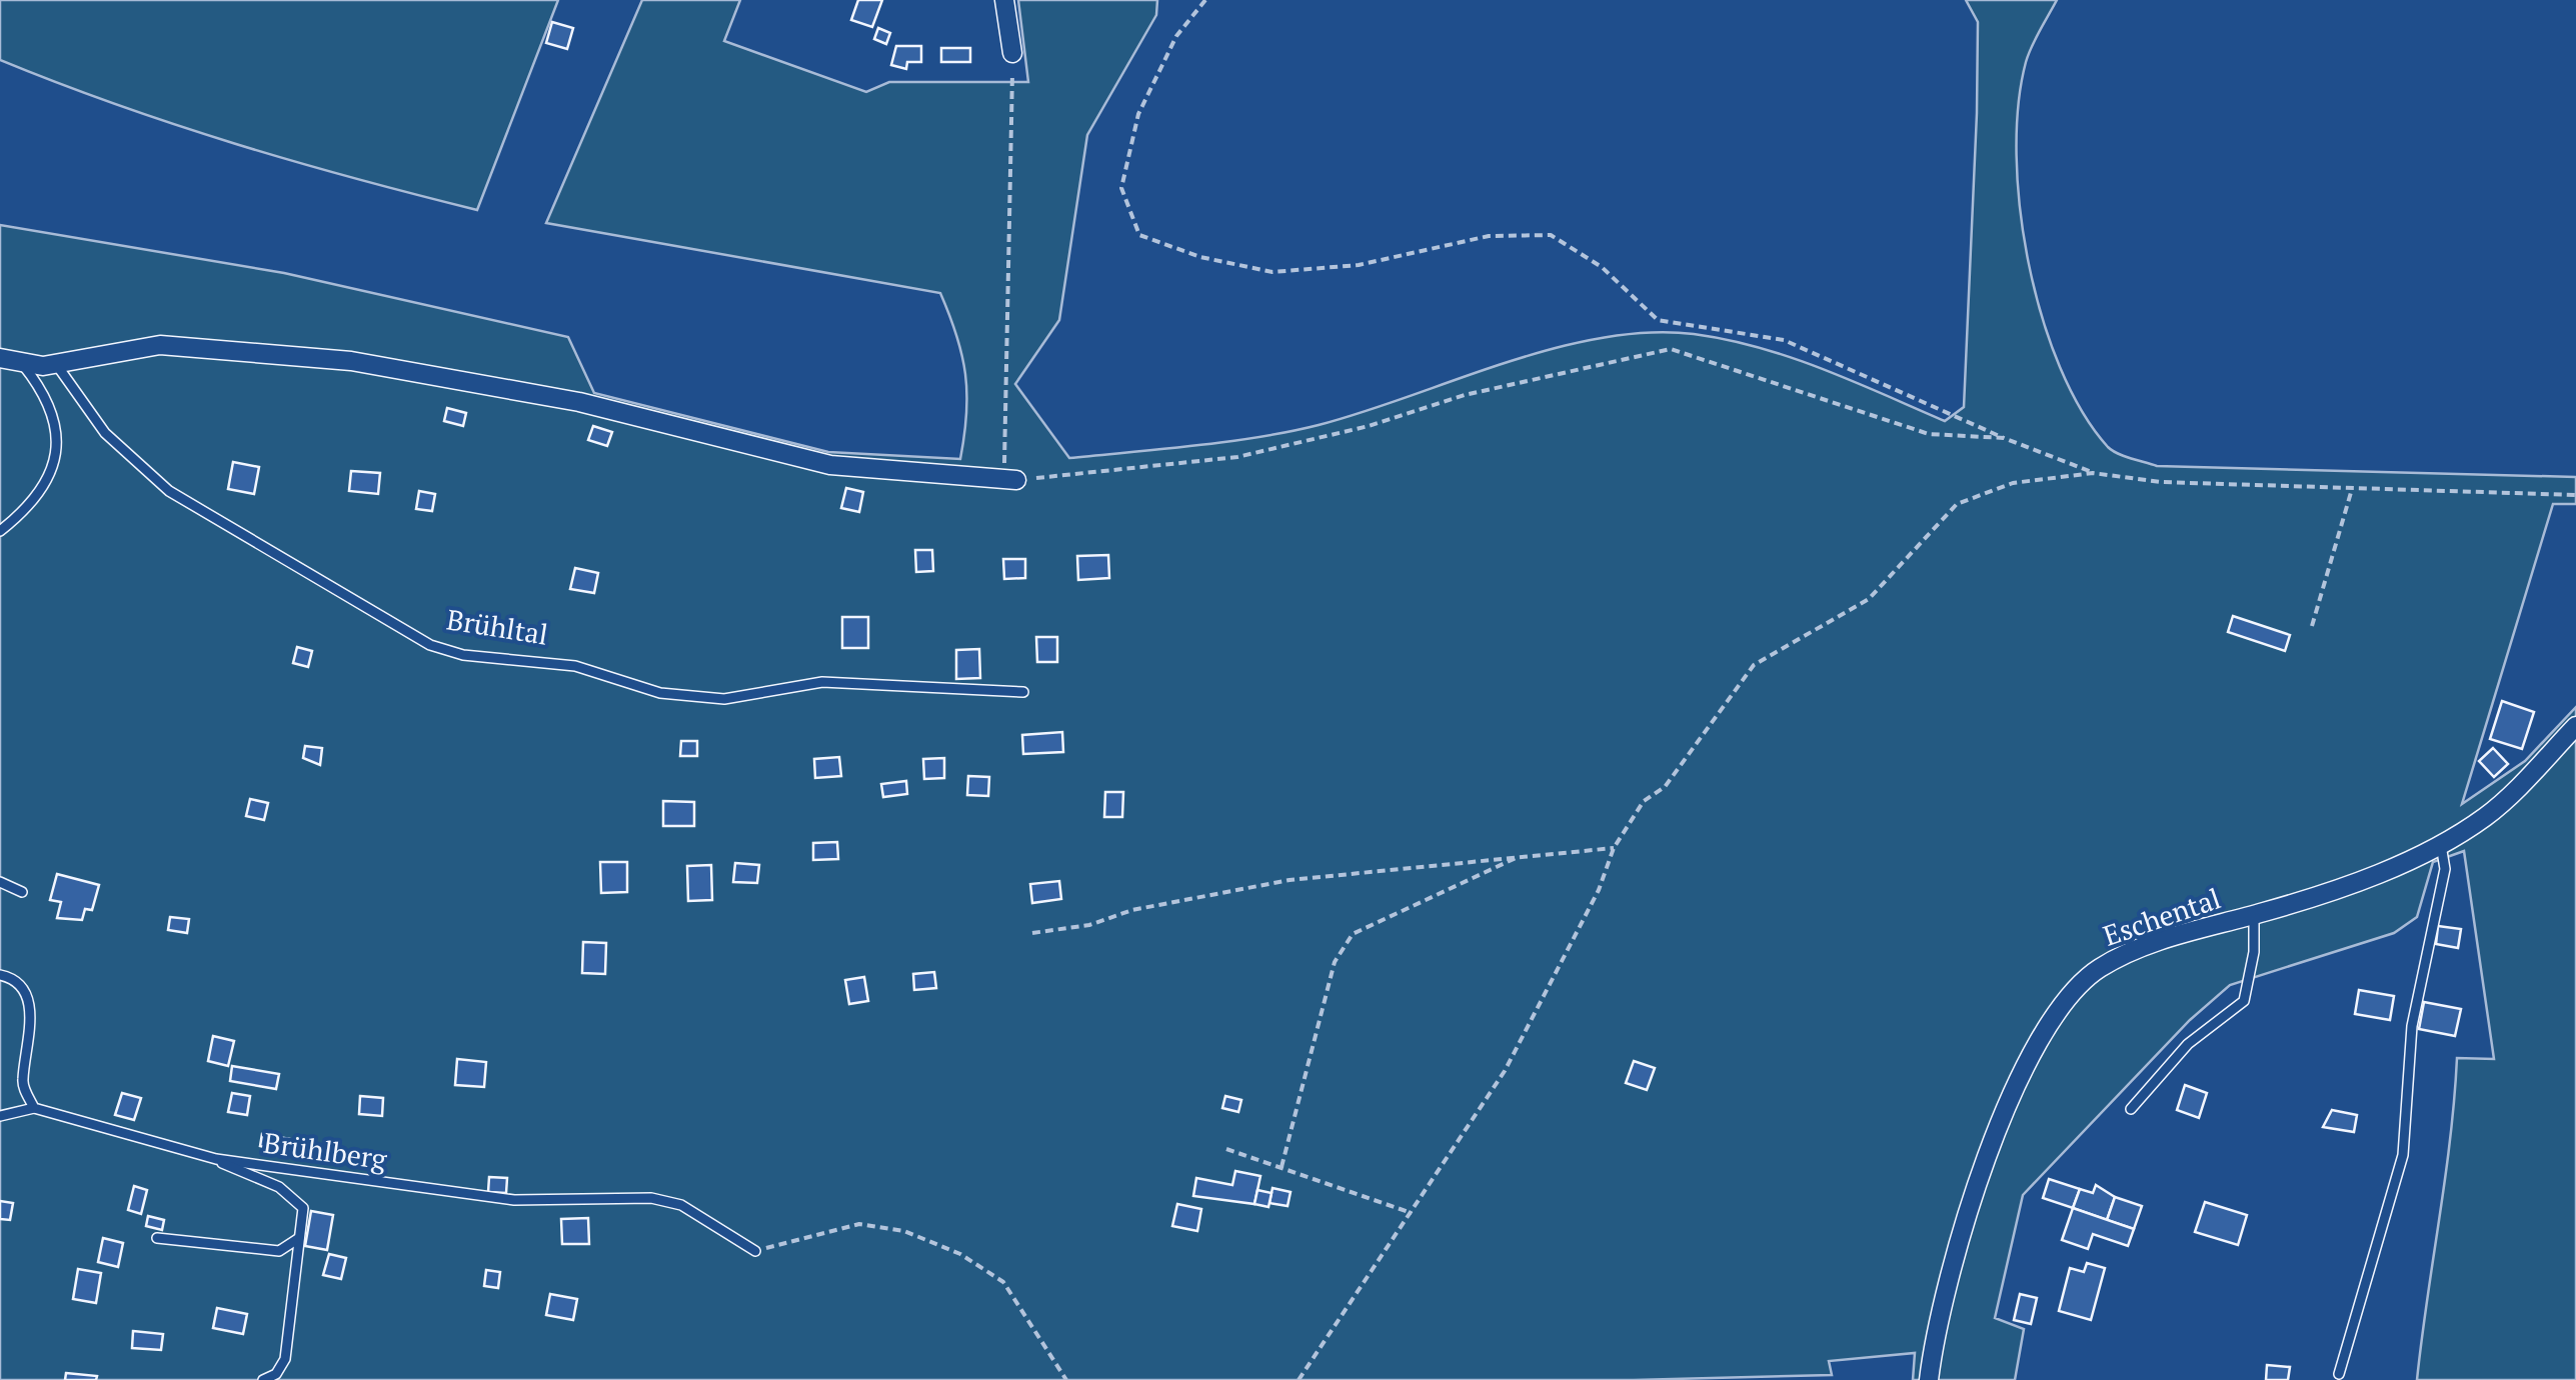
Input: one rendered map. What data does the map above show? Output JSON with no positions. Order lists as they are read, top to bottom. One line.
{"streets":{"street":["Eschental"],"lane":["Brühltal","Brühlberg"]}}
